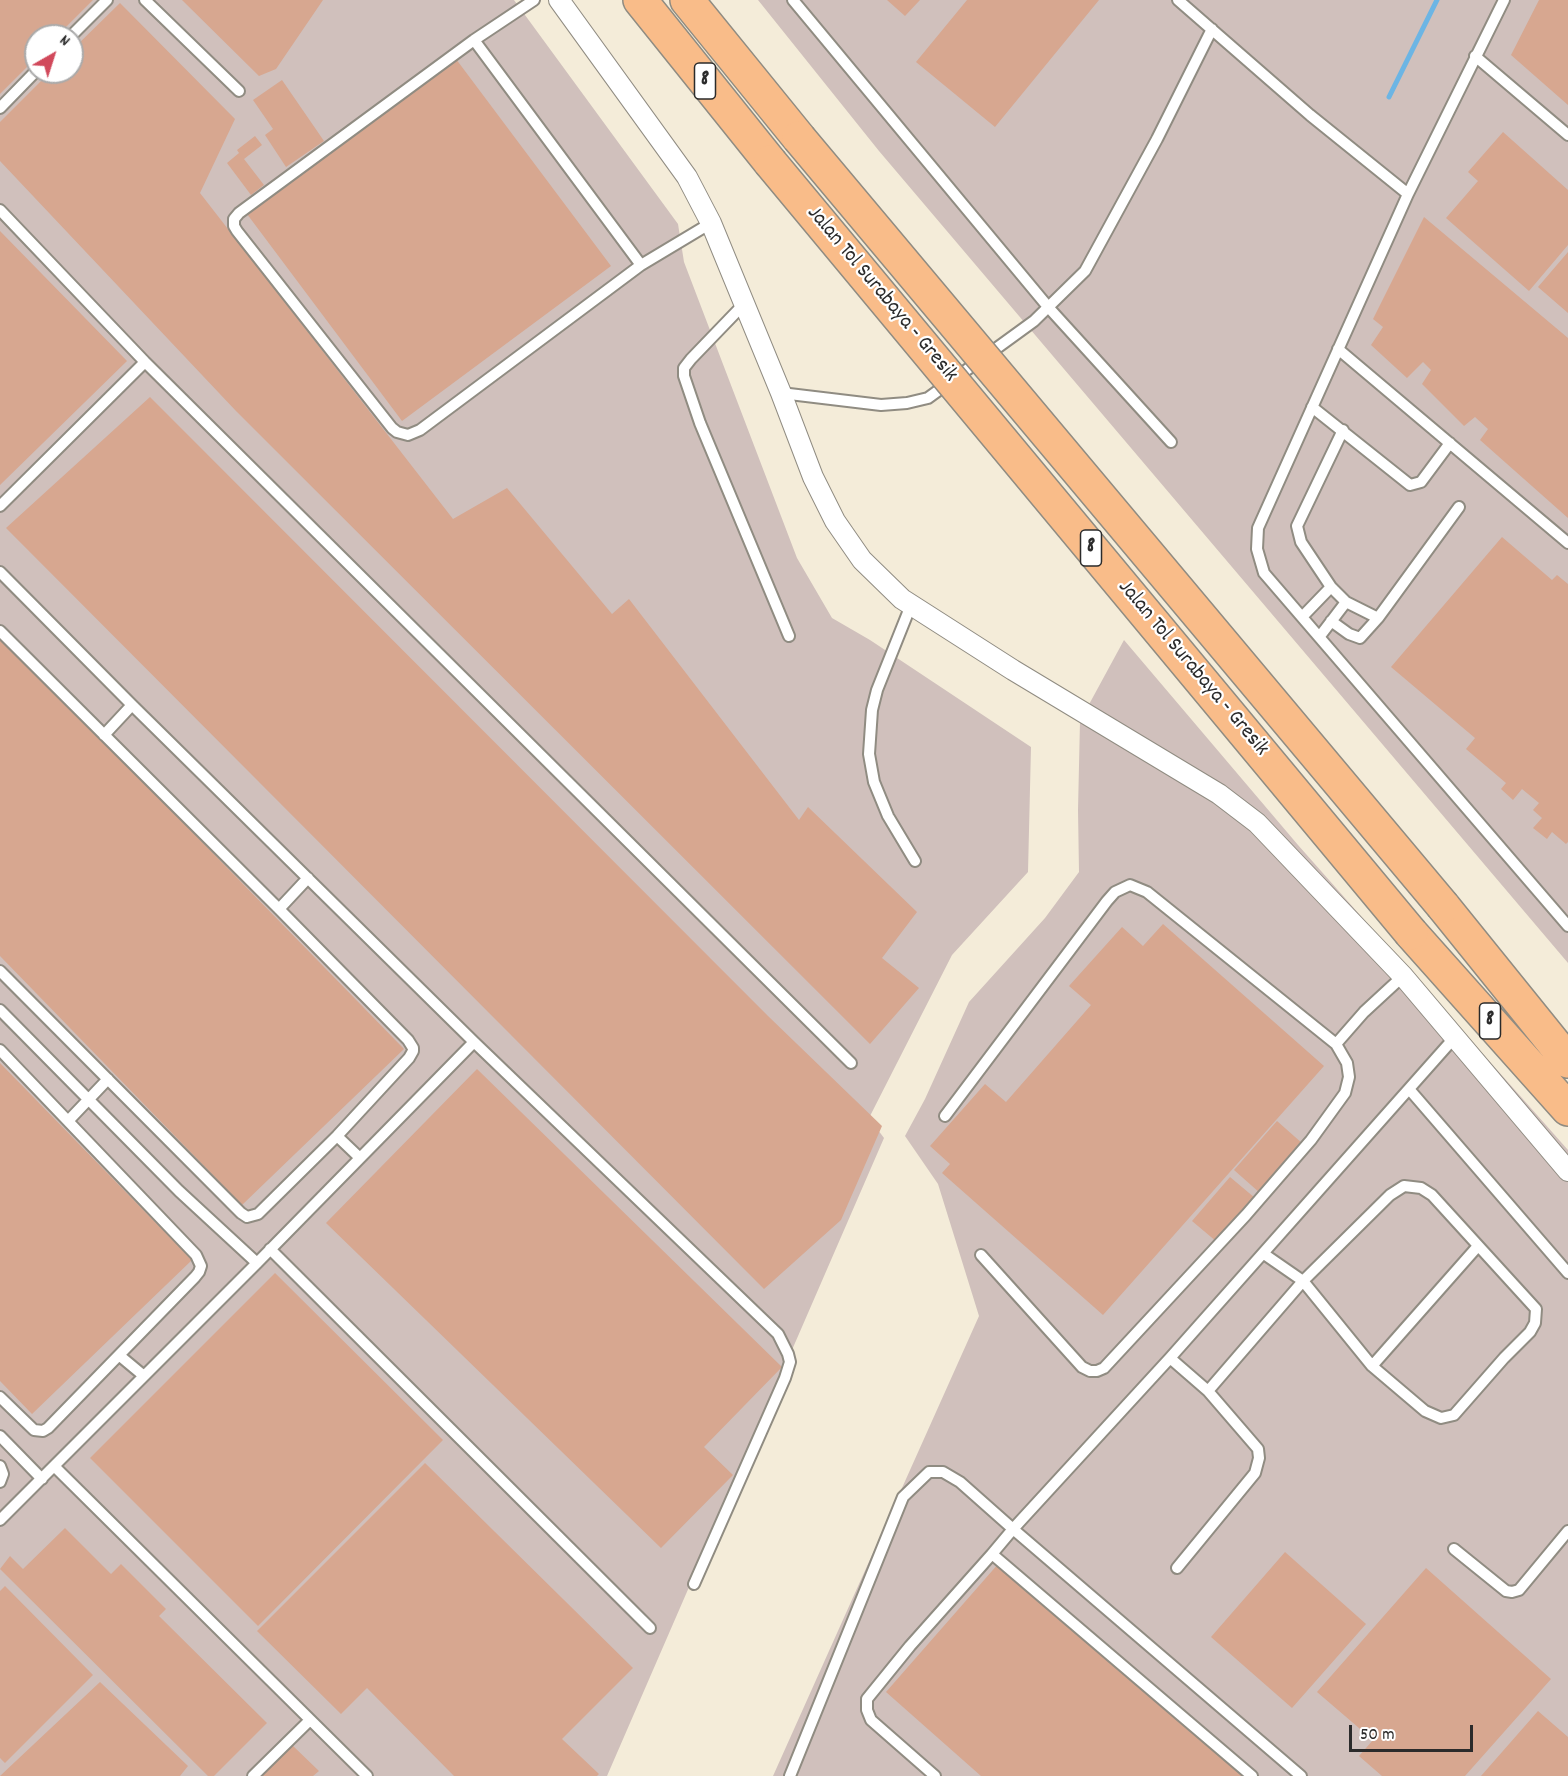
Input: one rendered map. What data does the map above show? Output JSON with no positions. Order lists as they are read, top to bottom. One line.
{"streets":{"highway":["8","Jalan Tol Surabaya - Gresik"]},"scale_bar":"50 m","north":"top right"}
